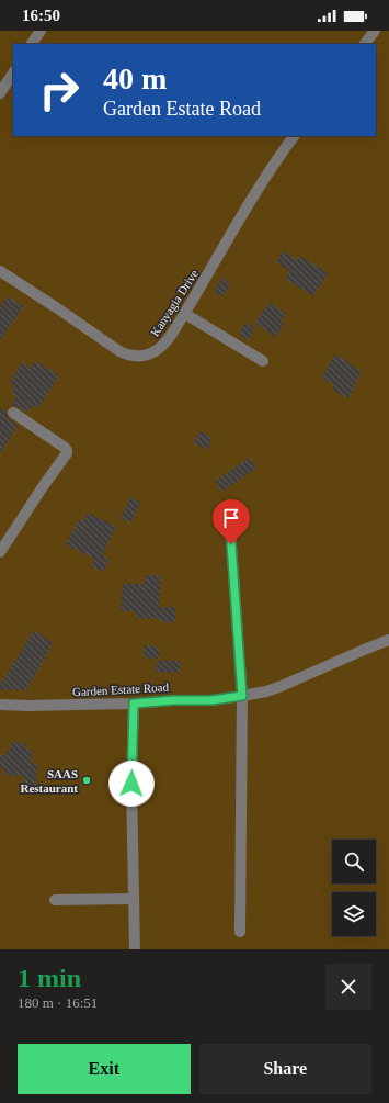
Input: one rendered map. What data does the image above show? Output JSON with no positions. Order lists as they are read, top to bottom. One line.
{"streets":{"street":["Kanyagia Drive","Garden Estate Road"]},"places":["SAAS Restaurant"],"page":{"status":"16:50","turn":["40 m","Garden Estate Road"],"heading":["1 min","180 m · 16:51"],"buttons":["Exit","Share"]}}
